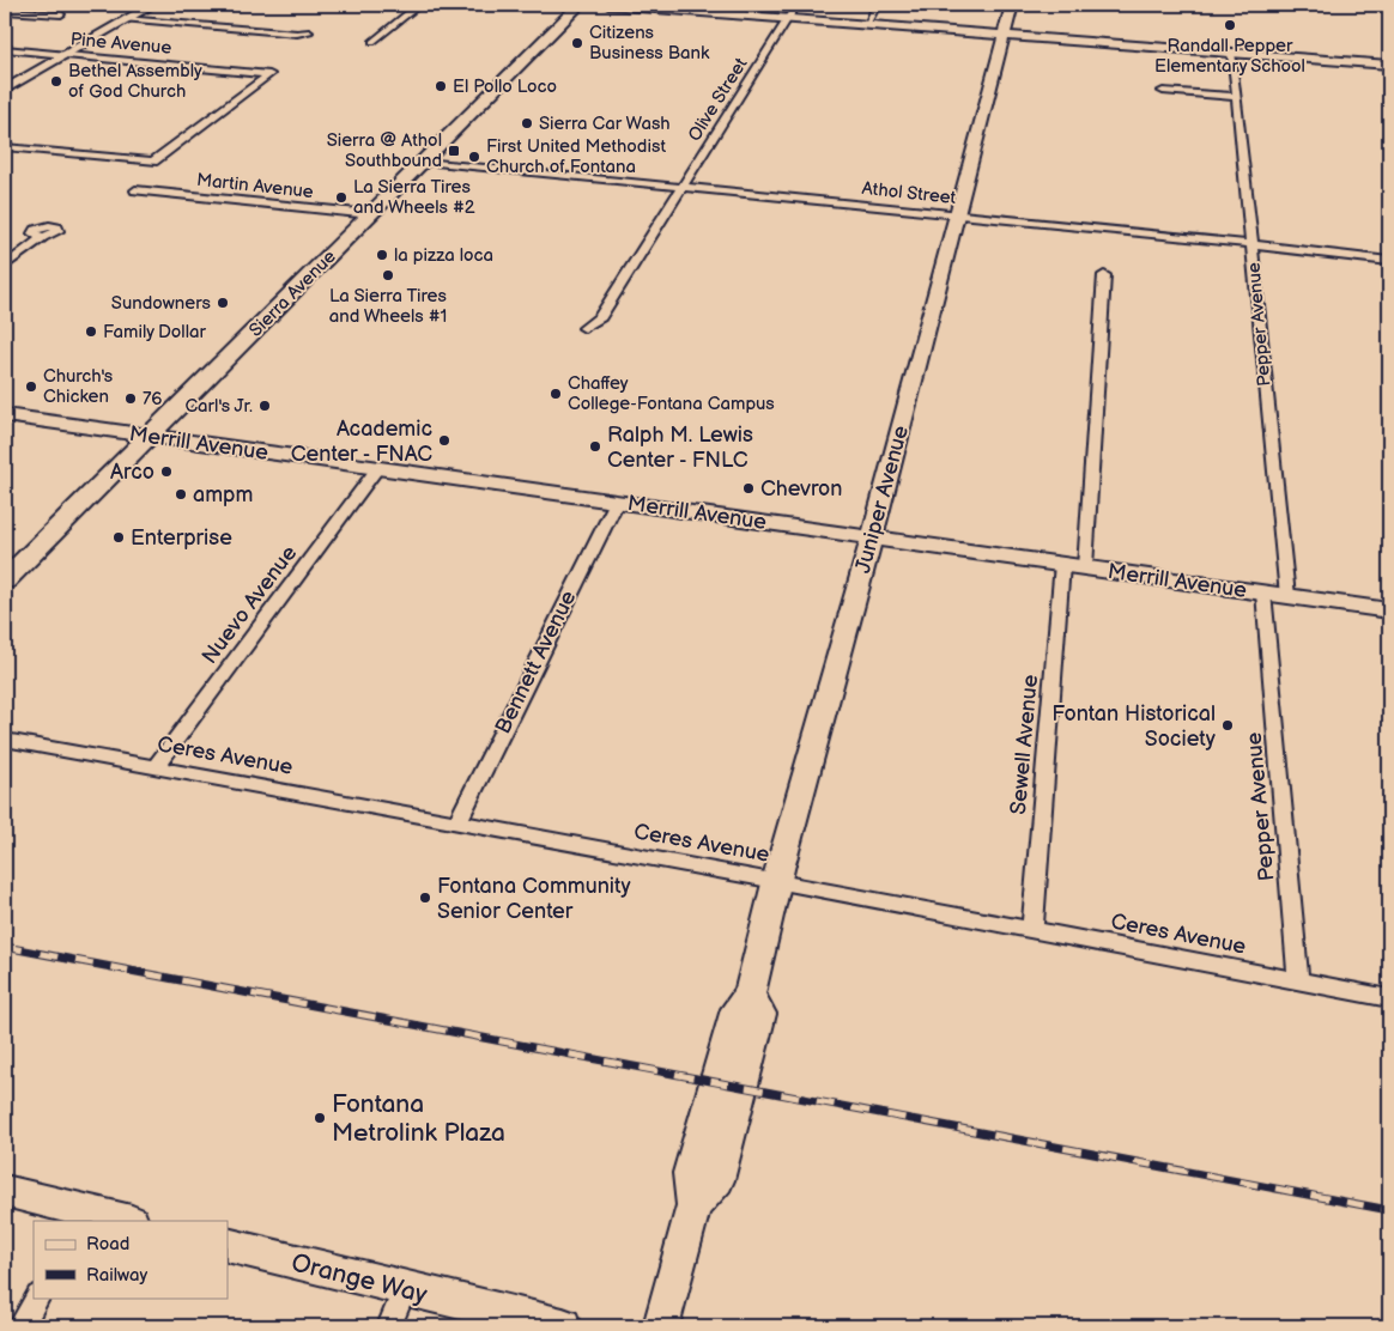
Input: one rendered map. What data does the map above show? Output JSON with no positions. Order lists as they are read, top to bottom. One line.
{"streets":{"main road":["Sierra Avenue"],"street":["Pine Avenue","Olive Street","Martin Avenue","Athol Street","Pepper Avenue","Merrill Avenue","Juniper Avenue","Nuevo Avenue","Bennett Avenue","Sewell Avenue","Ceres Avenue","Orange Way"]},"crossings":[["Olive Street","Athol Street"],["Martin Avenue","Sierra Avenue"],["Athol Street","Sierra Avenue"],["Athol Street","Pepper Avenue"],["Athol Street","Juniper Avenue"],["Sierra Avenue","Merrill Avenue"],["Pepper Avenue","Merrill Avenue"],["Pepper Avenue","Ceres Avenue"],["Merrill Avenue","Juniper Avenue"],["Merrill Avenue","Nuevo Avenue"],["Merrill Avenue","Bennett Avenue"],["Merrill Avenue","Sewell Avenue"],["Juniper Avenue","Ceres Avenue"],["Nuevo Avenue","Ceres Avenue"],["Bennett Avenue","Ceres Avenue"],["Sewell Avenue","Ceres Avenue"]],"places":{"other":["Randall Pepper Elementary School","Citizens Business Bank","Bethel Assembly of God Church","El Pollo Loco","Sierra Car Wash","First United Methodist Church of Fontana","La Sierra Tires and Wheels #2","la pizza loca","La Sierra Tires and Wheels #1","Sundowners","Family Dollar","Church's Chicken","Chaffey College-Fontana Campus","76","Carl's Jr.","Academic Center - FNAC","Ralph M. Lewis Center - FNLC","Arco","Chevron","ampm","Enterprise","Fontan Historical Society","Fontana Community Senior Center","Fontana Metrolink Plaza"],"transit":["Sierra @ Athol Southbound"]},"legend":["Road","Railway"]}
